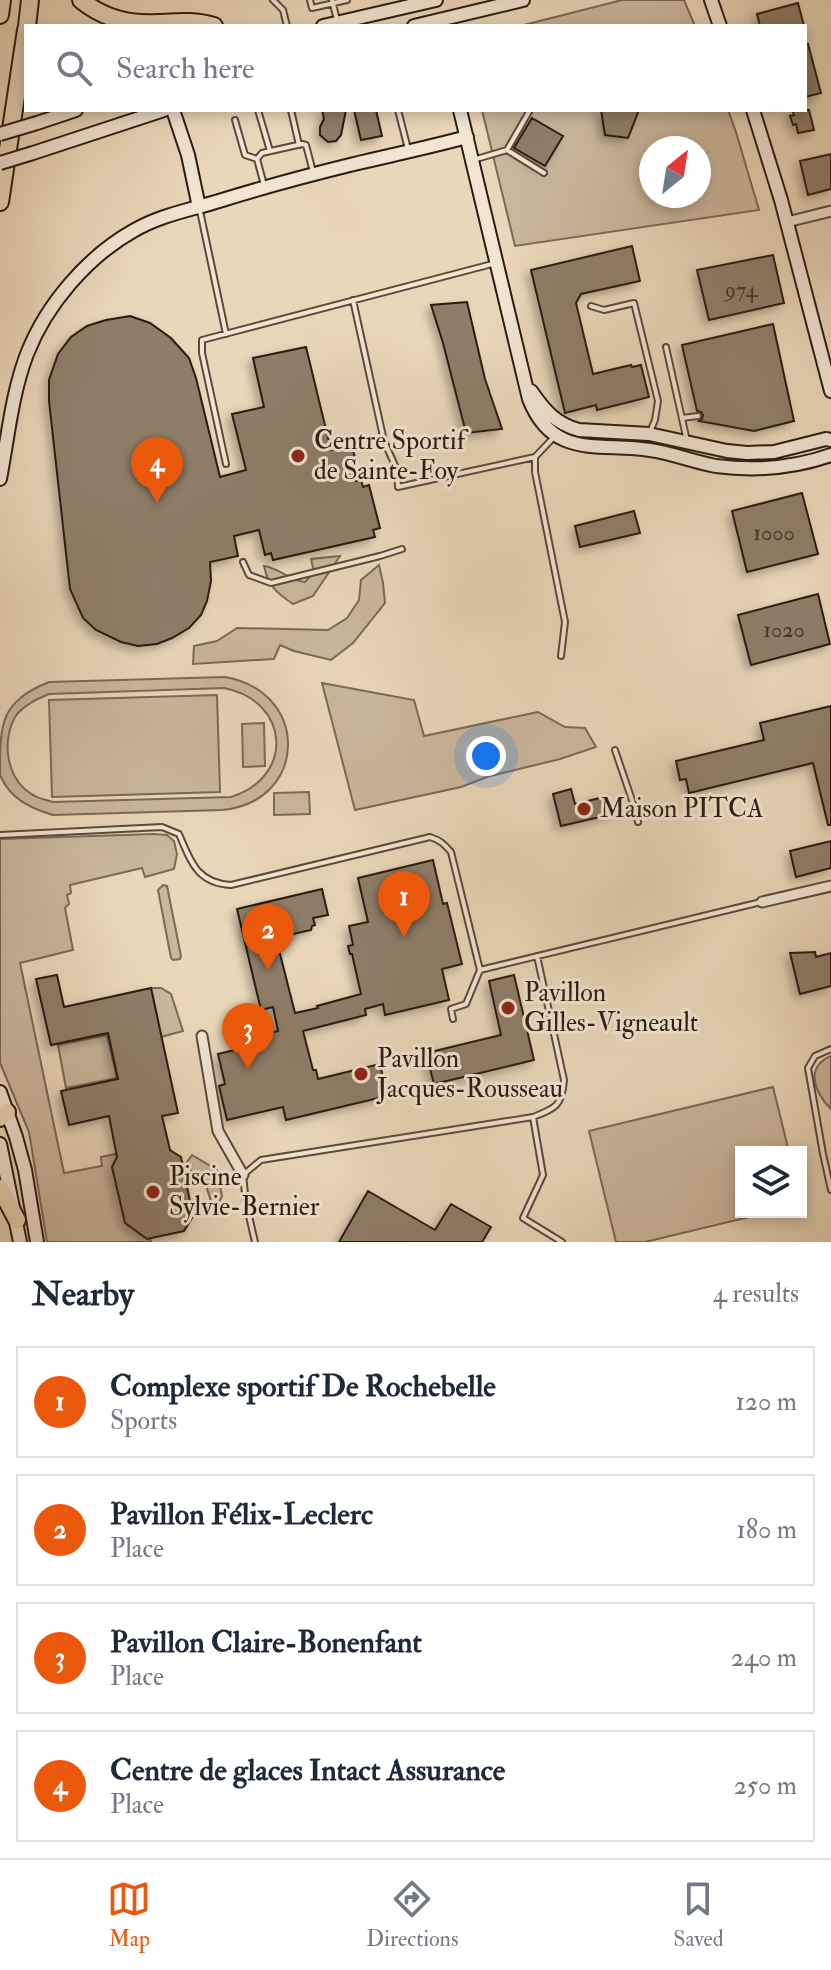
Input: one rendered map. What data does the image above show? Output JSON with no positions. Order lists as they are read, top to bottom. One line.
{"places":["Centre Sportif de Sainte-Foy","Maison PITCA","Pavillon Gilles-Vigneault","Pavillon Jacques-Rousseau","Piscine Sylvie-Bernier"],"house_numbers":["974","1000","1020"],"north":"top right","page":{"search":"Search here","pins":["4","1","2","3"],"heading":["Nearby","4 results"],"list":[{"mark":"1","name":"Complexe sportif De Rochebelle","note":"Sports","value":"120 m"},{"mark":"2","name":"Pavillon Félix-Leclerc","note":"Place","value":"180 m"},{"mark":"3","name":"Pavillon Claire-Bonenfant","note":"Place","value":"240 m"},{"mark":"4","name":"Centre de glaces Intact Assurance","note":"Place","value":"250 m"}],"nav":["Map","Directions","Saved"]}}
